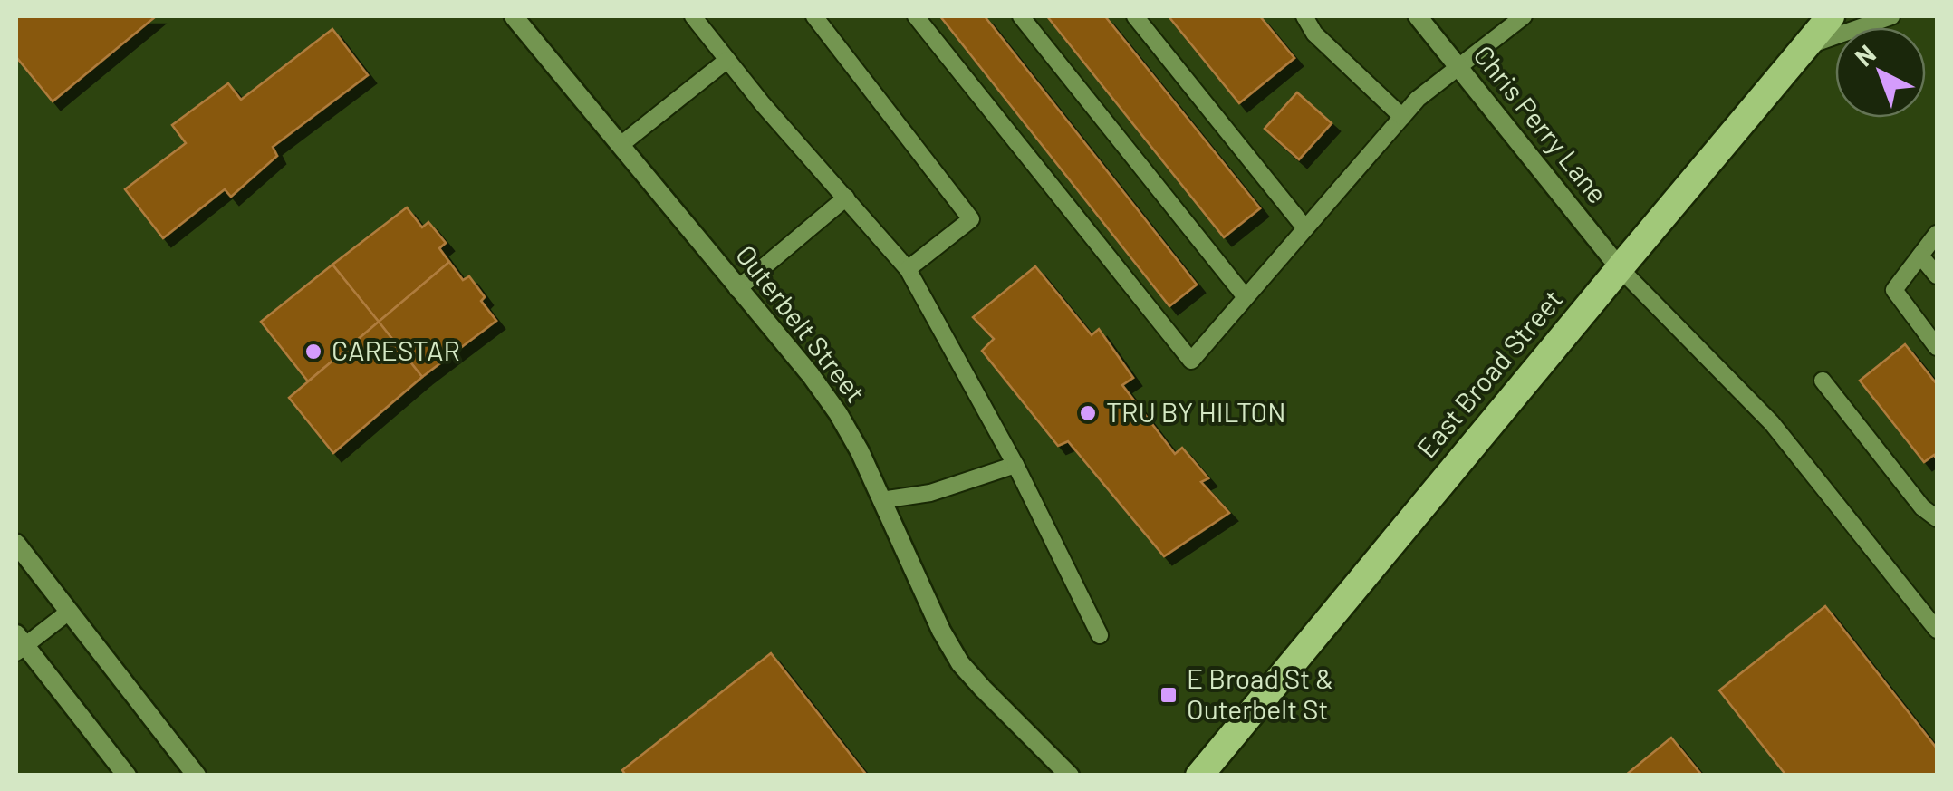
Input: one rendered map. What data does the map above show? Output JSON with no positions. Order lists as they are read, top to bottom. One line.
{"streets":{"highway":["East Broad Street"],"street":["Chris Perry Lane","Outerbelt Street"]},"crossings":[["Chris Perry Lane","East Broad Street"]],"places":{"other":["CARESTAR","TRU BY HILTON"],"transit":["E Broad St & Outerbelt St"]},"north":"top left"}
